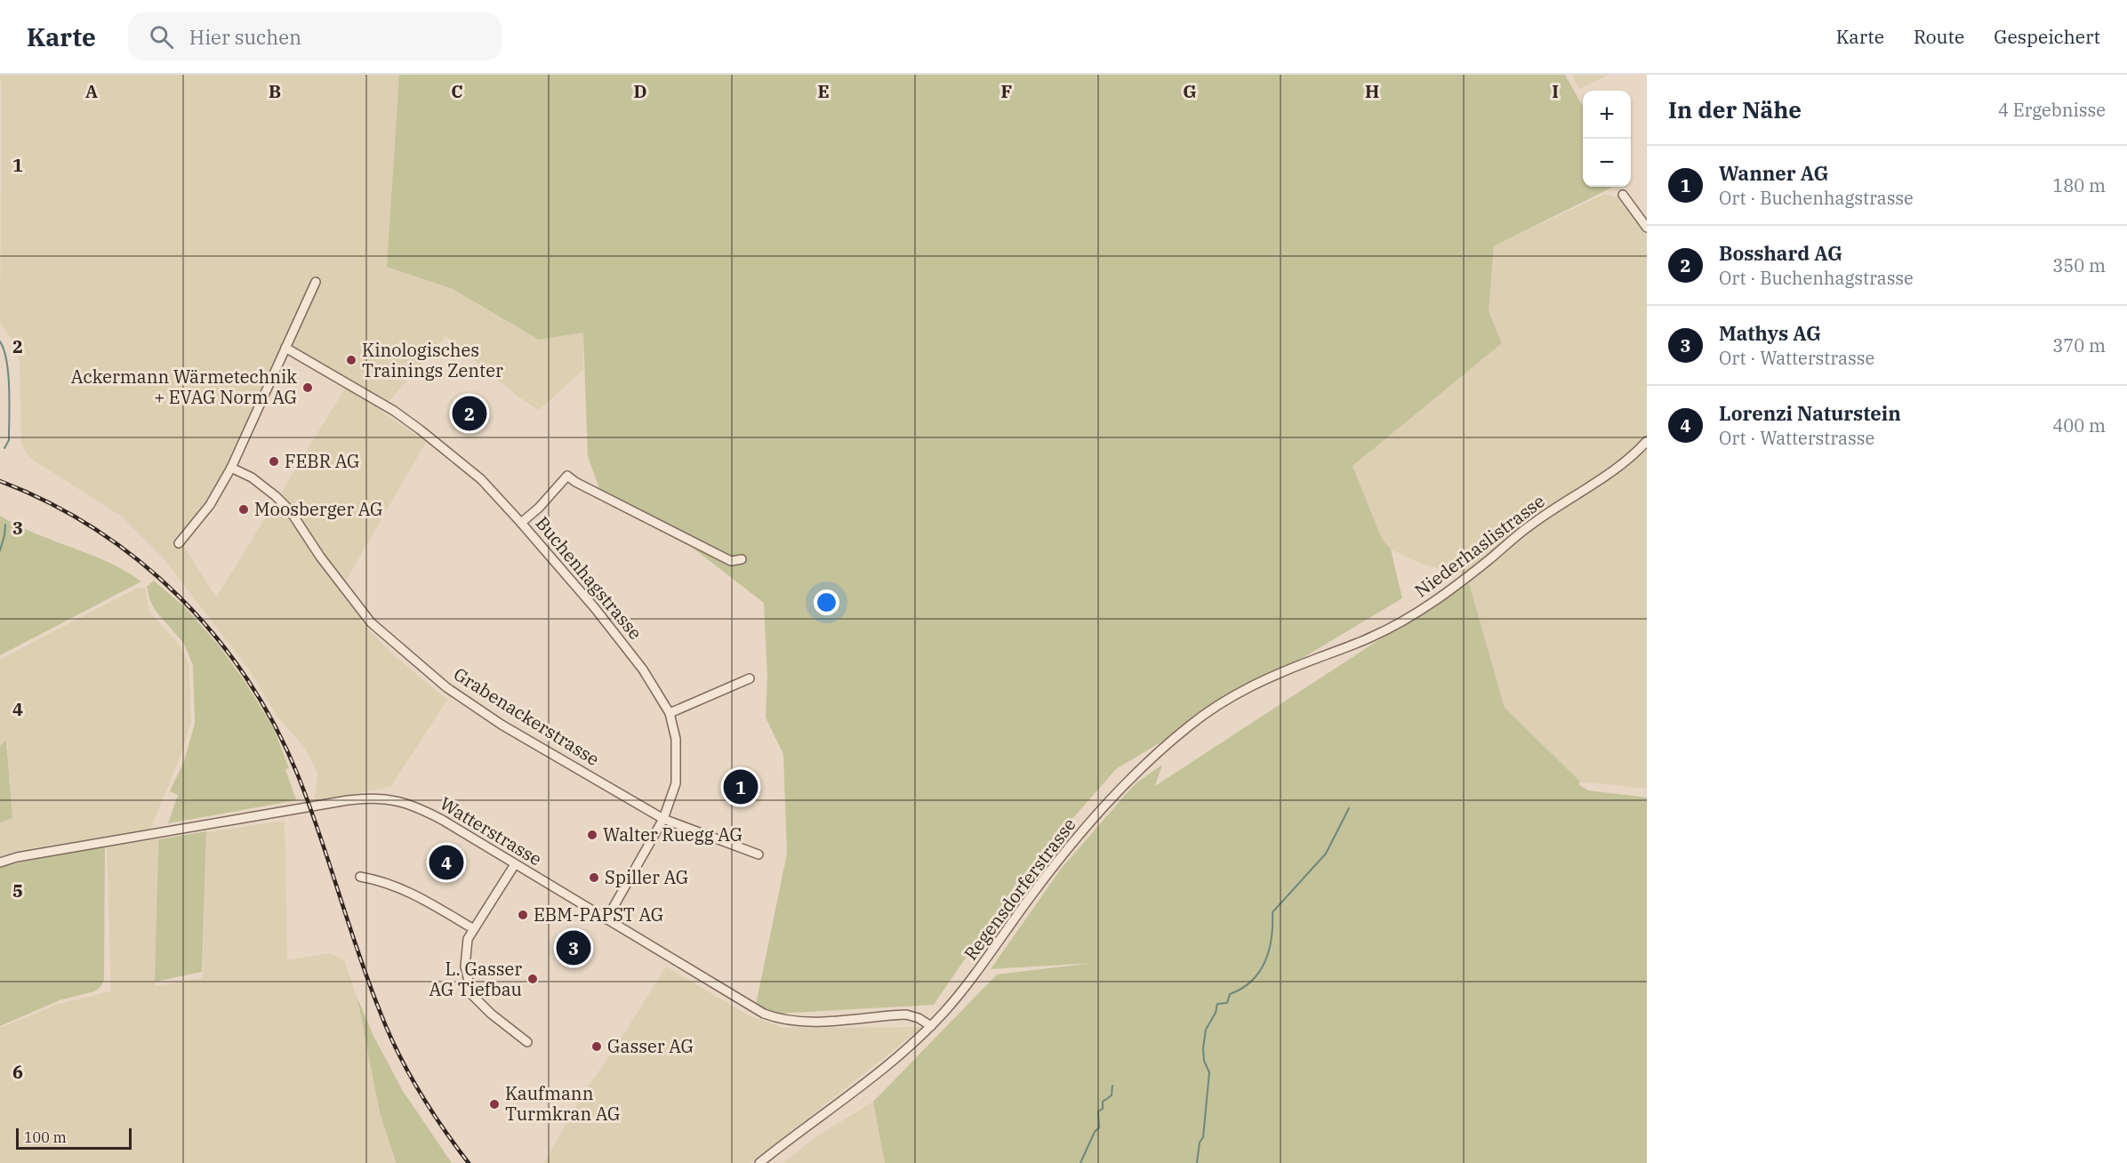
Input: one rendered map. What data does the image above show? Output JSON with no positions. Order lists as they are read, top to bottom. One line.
{"streets":{"street":["Niederhaslistrasse","Buchenhagstrasse","Grabenackerstrasse","Watterstrasse","Regensdorferstrasse"]},"crossings":[["Niederhaslistrasse","Regensdorferstrasse"],["Buchenhagstrasse","Grabenackerstrasse"],["Buchenhagstrasse","Watterstrasse"],["Watterstrasse","Regensdorferstrasse"]],"places":["Kinologisches Trainings Zenter","Ackermann Wärmetechnik + EVAG Norm AG","FEBR AG","Moosberger AG","Walter Ruegg AG","Spiller AG","EBM-PAPST AG","L. Gasser AG Tiefbau","Gasser AG","Kaufmann Turmkran AG"],"scale_bar":"100 m","page":{"header":"Karte","search":"Hier suchen","nav":["Karte","Route","Gespeichert"],"heading":["In der Nähe","4 Ergebnisse"],"map_buttons":["+","−"],"list":[{"mark":"1","name":"Wanner AG","note":"Ort · Buchenhagstrasse","value":"180 m"},{"mark":"2","name":"Bosshard AG","note":"Ort · Buchenhagstrasse","value":"350 m"},{"mark":"3","name":"Mathys AG","note":"Ort · Watterstrasse","value":"370 m"},{"mark":"4","name":"Lorenzi Naturstein","note":"Ort · Watterstrasse","value":"400 m"}],"pins":["2","1","4","3"],"scale":"100 m"},"grid":{"columns":["A","B","C","D","E","F","G","H","I"],"rows":["1","2","3","4","5","6"]}}
